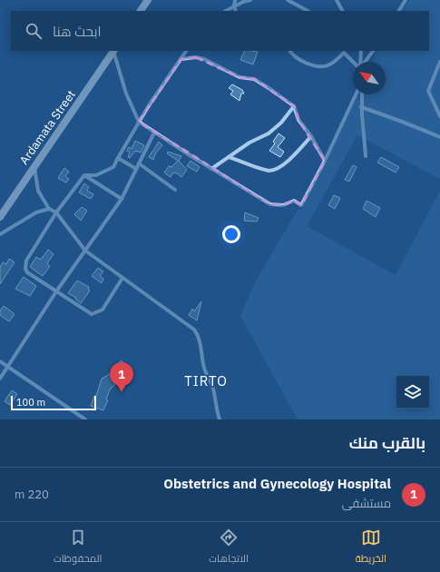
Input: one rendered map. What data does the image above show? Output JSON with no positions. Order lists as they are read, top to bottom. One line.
{"streets":{"main road":["Ardamata Street"]},"districts":["TIRTO"],"scale_bar":"100 m","north":"top left","page":{"search":"ابحث هنا","pins":"1","scale":"100 m","heading":"بالقرب منك","list":[{"mark":"1","name":"Obstetrics and Gynecology Hospital","note":"مستشفى","value":"220 m"}],"nav":["الخريطة","الاتجاهات","المحفوظات"]}}
